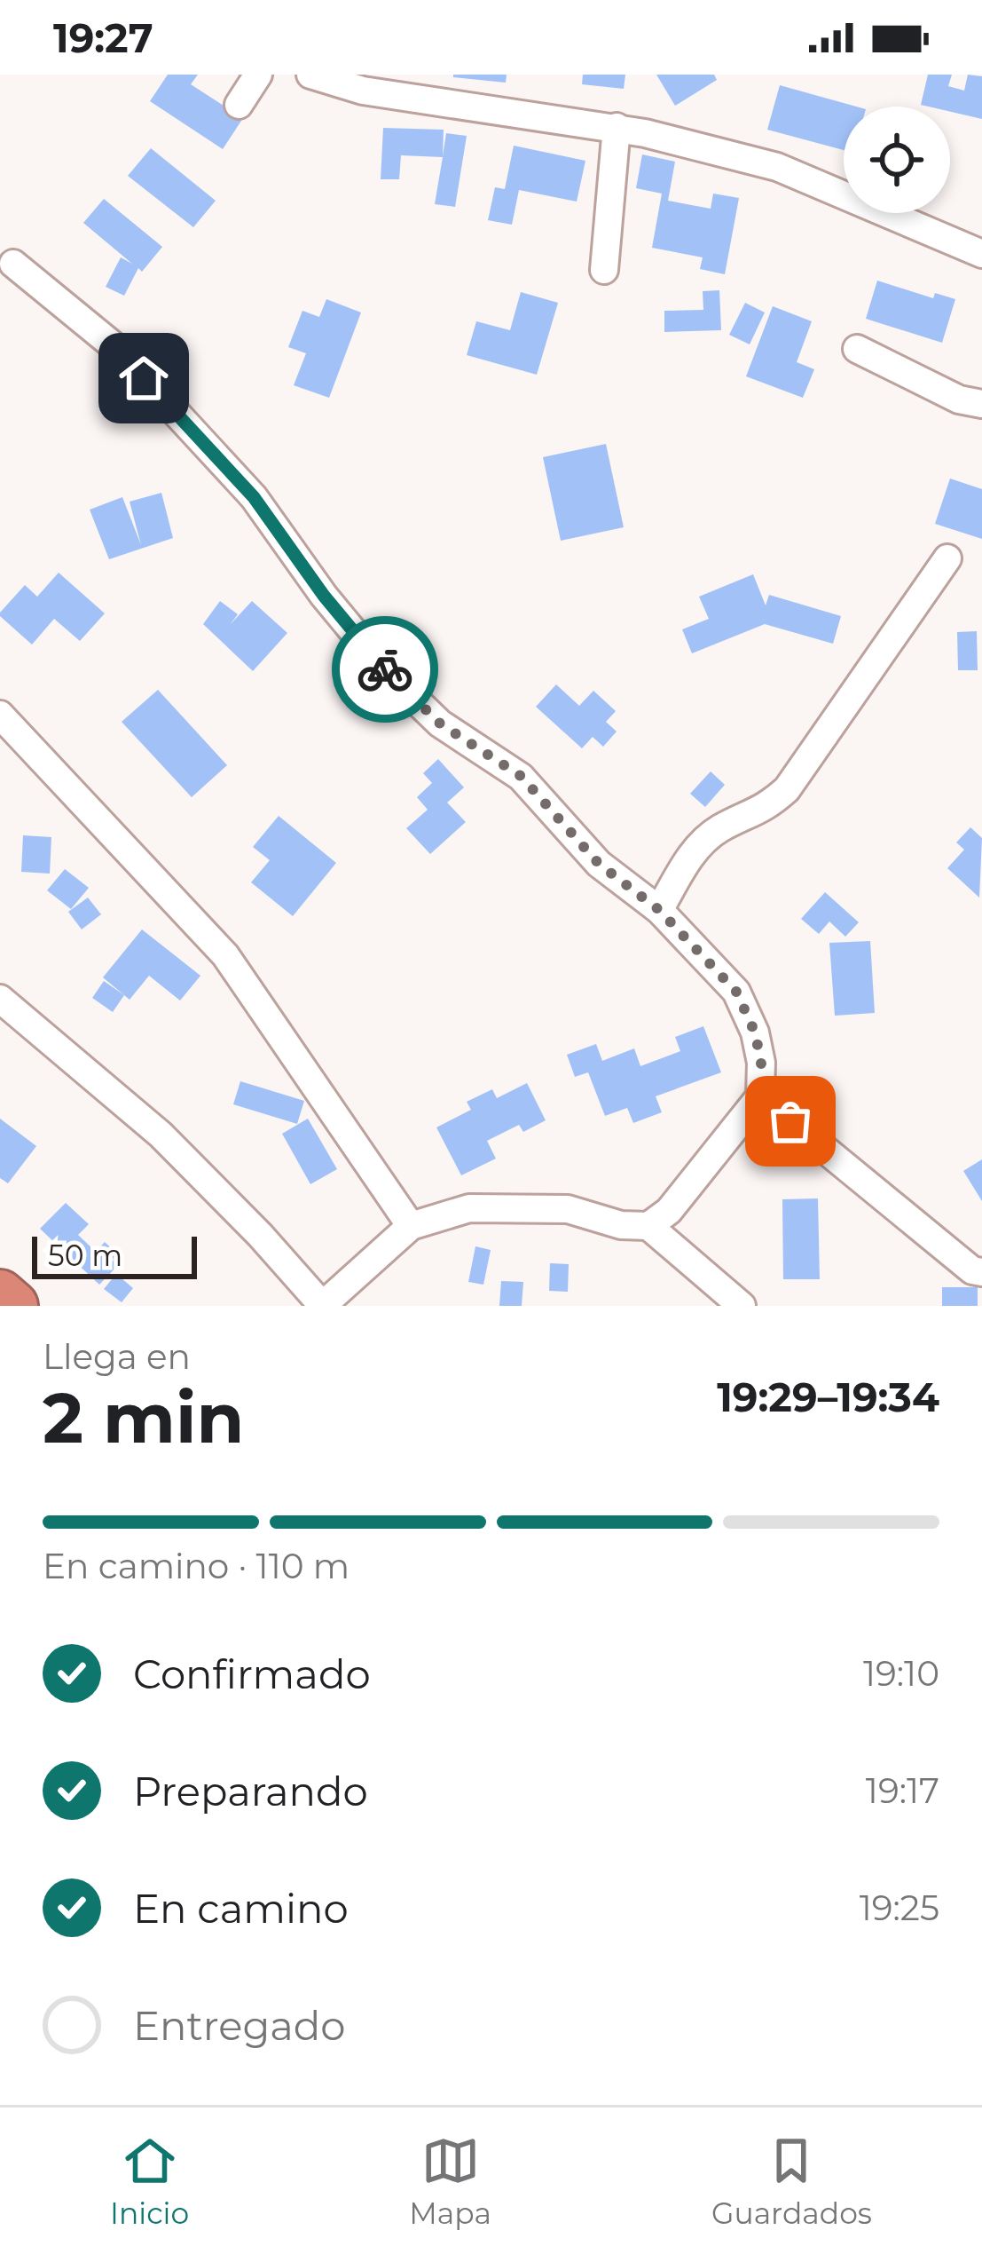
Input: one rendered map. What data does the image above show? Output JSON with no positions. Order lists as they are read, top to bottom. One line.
{"scale_bar":"50 m","page":{"status":"19:27","scale":"50 m","heading":["2 min","Llega en","19:29–19:34"],"bar":"En camino · 110 m","list":[["Confirmado","19:10"],["Preparando","19:17"],["En camino","19:25"],"Entregado"],"tabs":["Inicio","Mapa","Guardados"]}}
